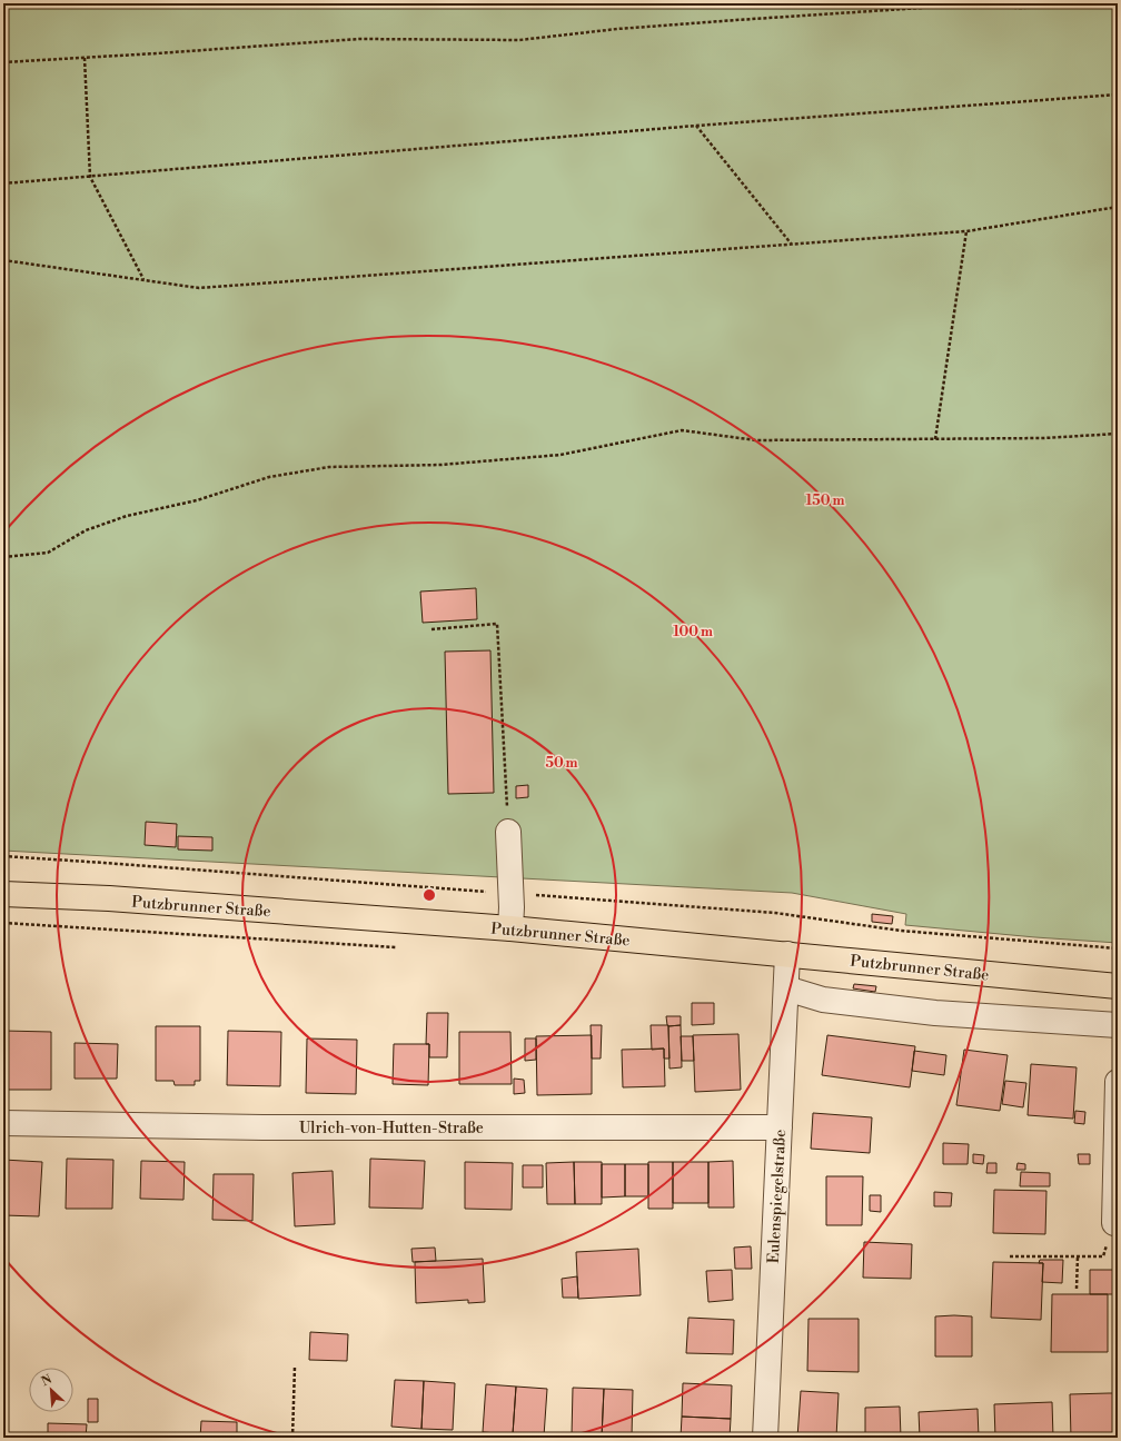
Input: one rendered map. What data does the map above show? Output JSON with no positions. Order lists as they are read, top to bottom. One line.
{"streets":{"main road":["Putzbrunner Straße"],"street":["Ulrich-von-Hutten-Straße","Eulenspiegelstraße"]},"crossings":[["Putzbrunner Straße","Eulenspiegelstraße"],["Ulrich-von-Hutten-Straße","Eulenspiegelstraße"]],"north":"top left","rings":["150 m","100 m","50 m"]}
